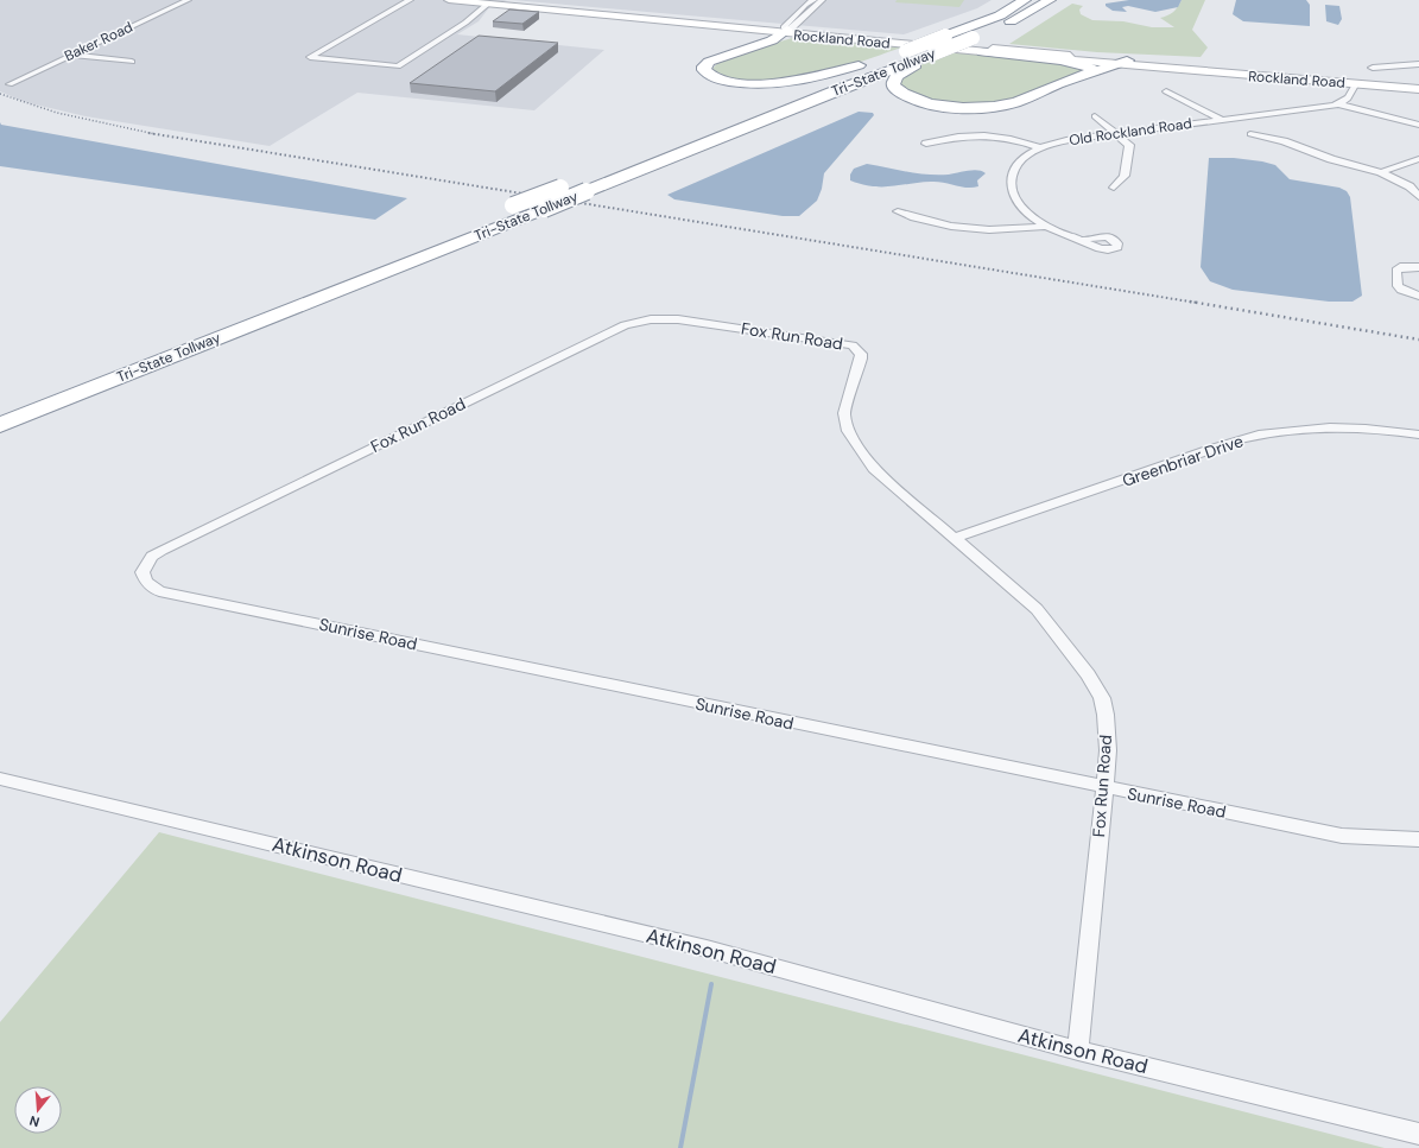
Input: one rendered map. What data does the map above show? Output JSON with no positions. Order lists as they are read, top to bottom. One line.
{"streets":{"highway":["Tri-State Tollway"],"main road":["Rockland Road"],"street":["Baker Road","Old Rockland Road","Fox Run Road","Greenbriar Drive","Sunrise Road","Atkinson Road"]},"crossings":[["Fox Run Road","Greenbriar Drive"],["Fox Run Road","Sunrise Road"],["Fox Run Road","Atkinson Road"]],"north":"bottom"}
